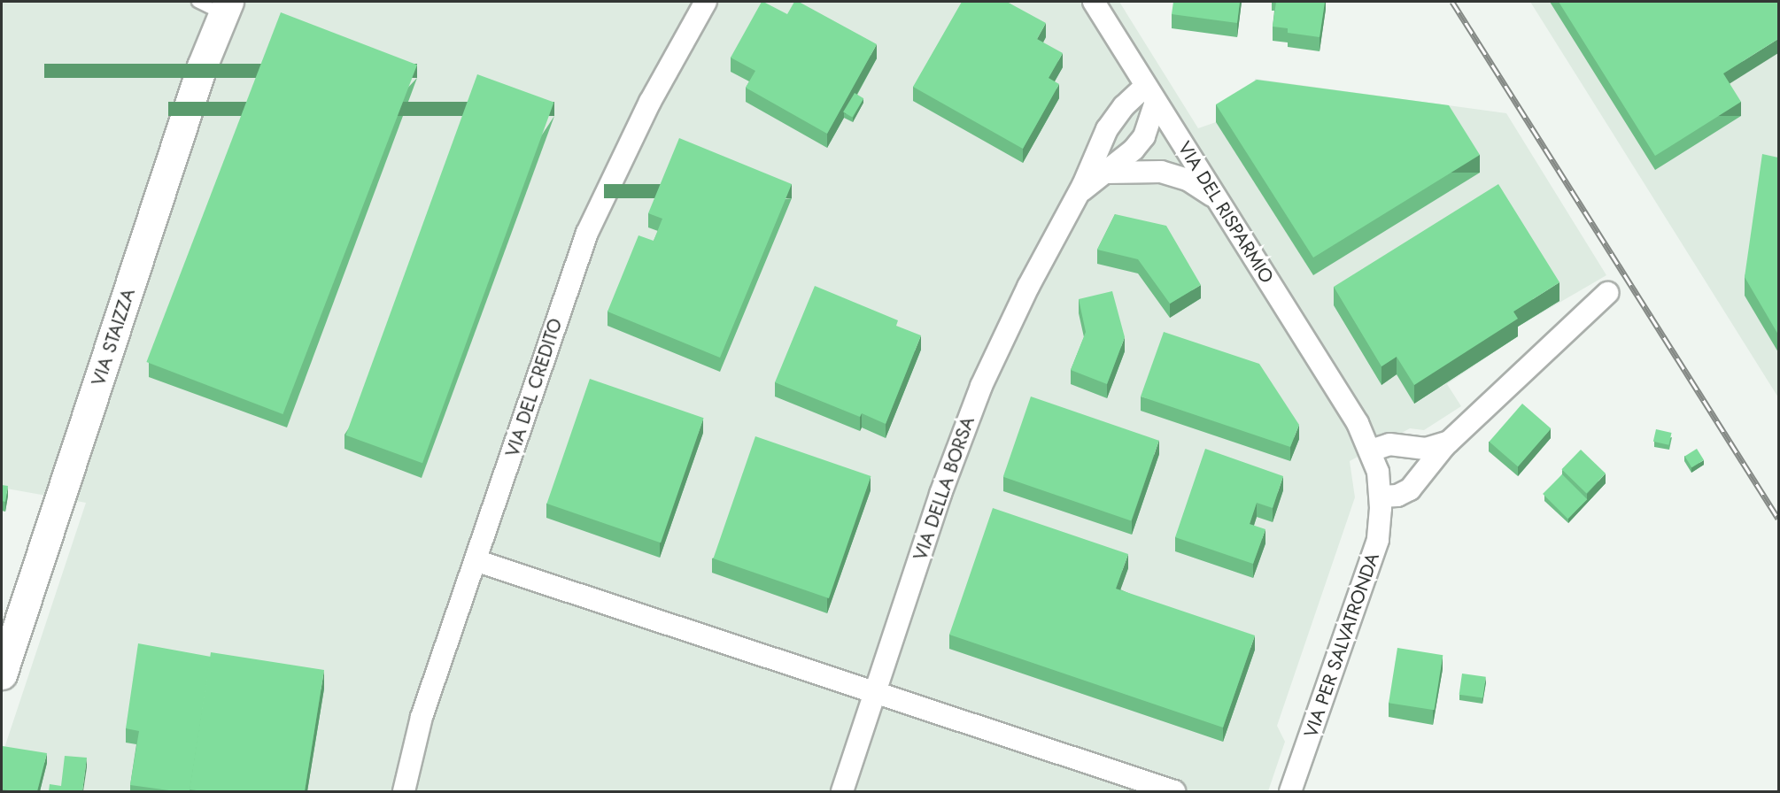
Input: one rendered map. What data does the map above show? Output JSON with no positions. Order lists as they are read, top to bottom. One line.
{"streets":{"street":["VIA DEL RISPARMIO","VIA STAIZZA","VIA DEL CREDITO","VIA DELLA BORSA","VIA PER SALVATRONDA"]},"crossings":[["VIA DEL RISPARMIO","VIA DELLA BORSA"],["VIA DEL RISPARMIO","VIA PER SALVATRONDA"]]}
